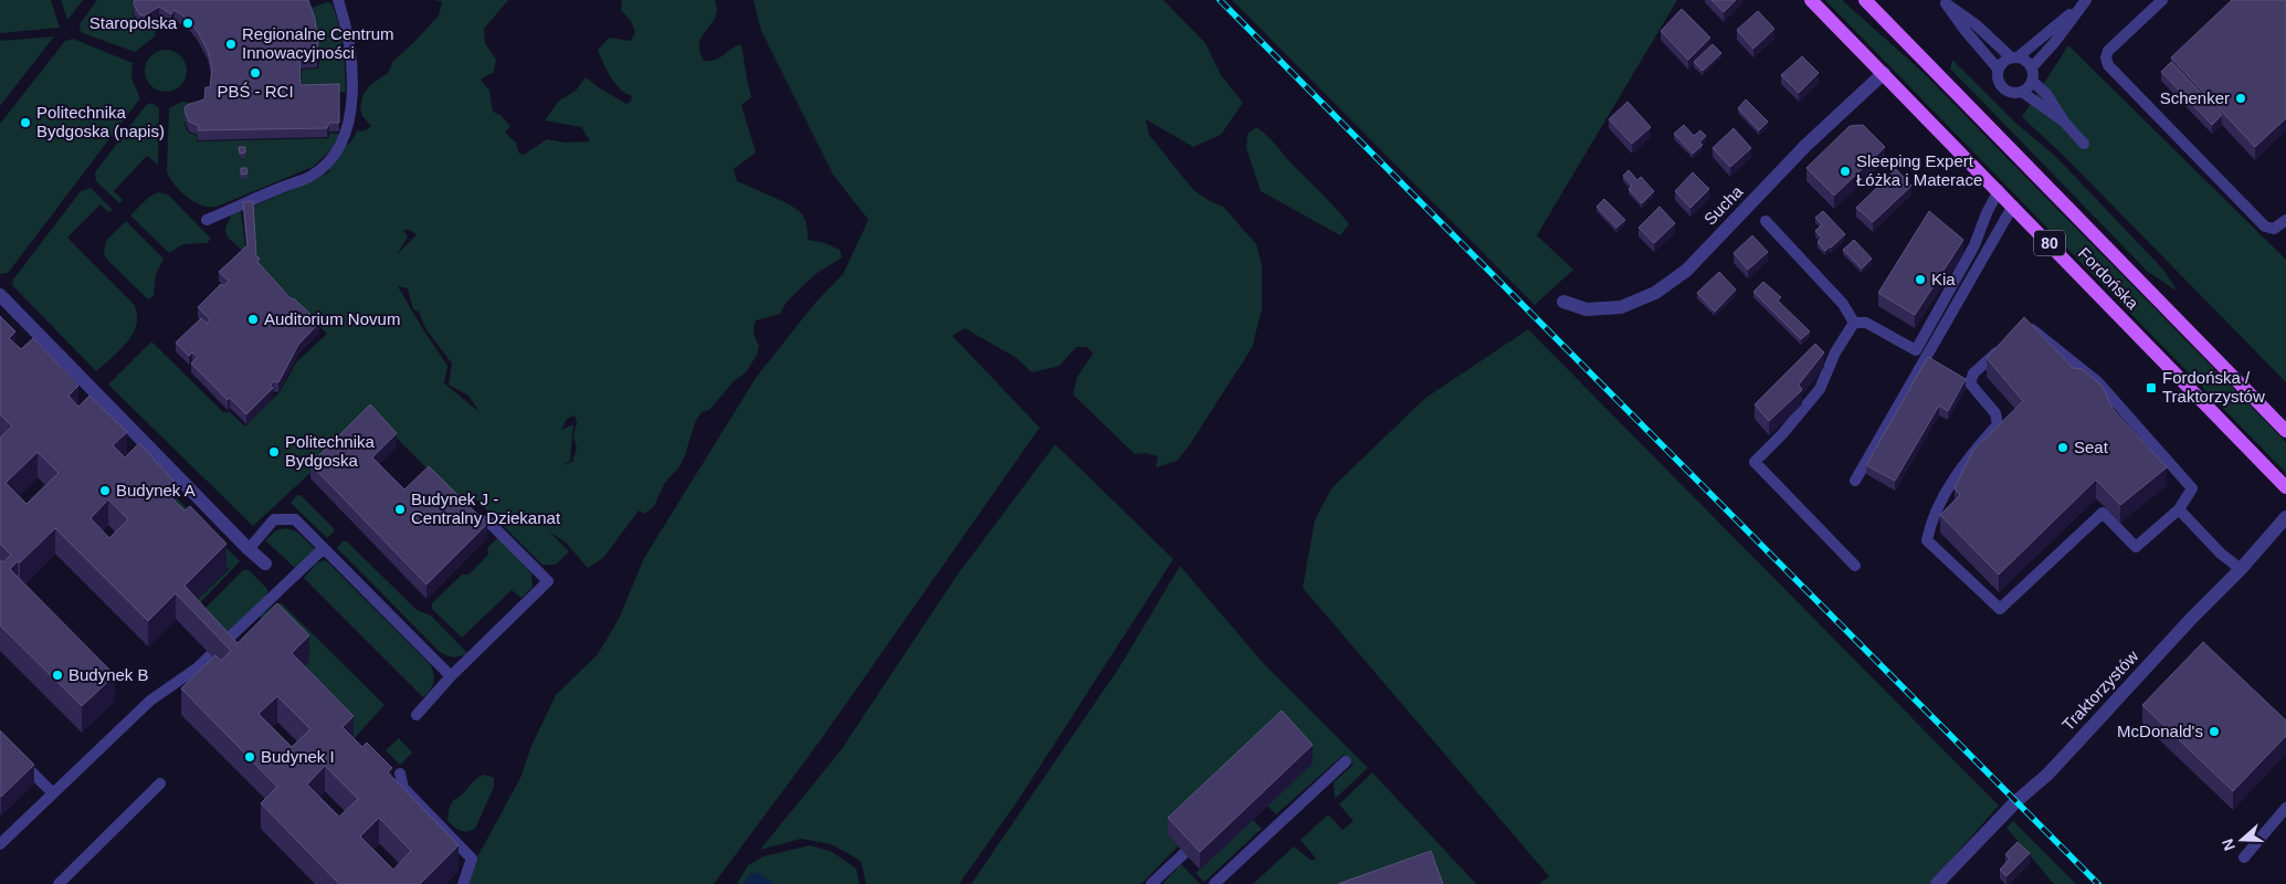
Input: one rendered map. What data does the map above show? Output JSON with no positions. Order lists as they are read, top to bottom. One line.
{"streets":{"main road":["80","Fordońska"],"street":["Sucha","Traktorzystów"]},"crossings":[["Sucha","Fordońska"]],"places":{"other":["Staropolska","Regionalne Centrum Innowacyjności","PBŚ - RCI","Schenker","Politechnika Bydgoska (napis)","Sleeping Expert Łóżka i Materace","Kia","Auditorium Novum","Seat","Politechnika Bydgoska","Budynek A","Budynek J - Centralny Dziekanat","Budynek B","McDonald's","Budynek I"],"transit":["Fordońska / Traktorzystów"]},"north":"left"}
